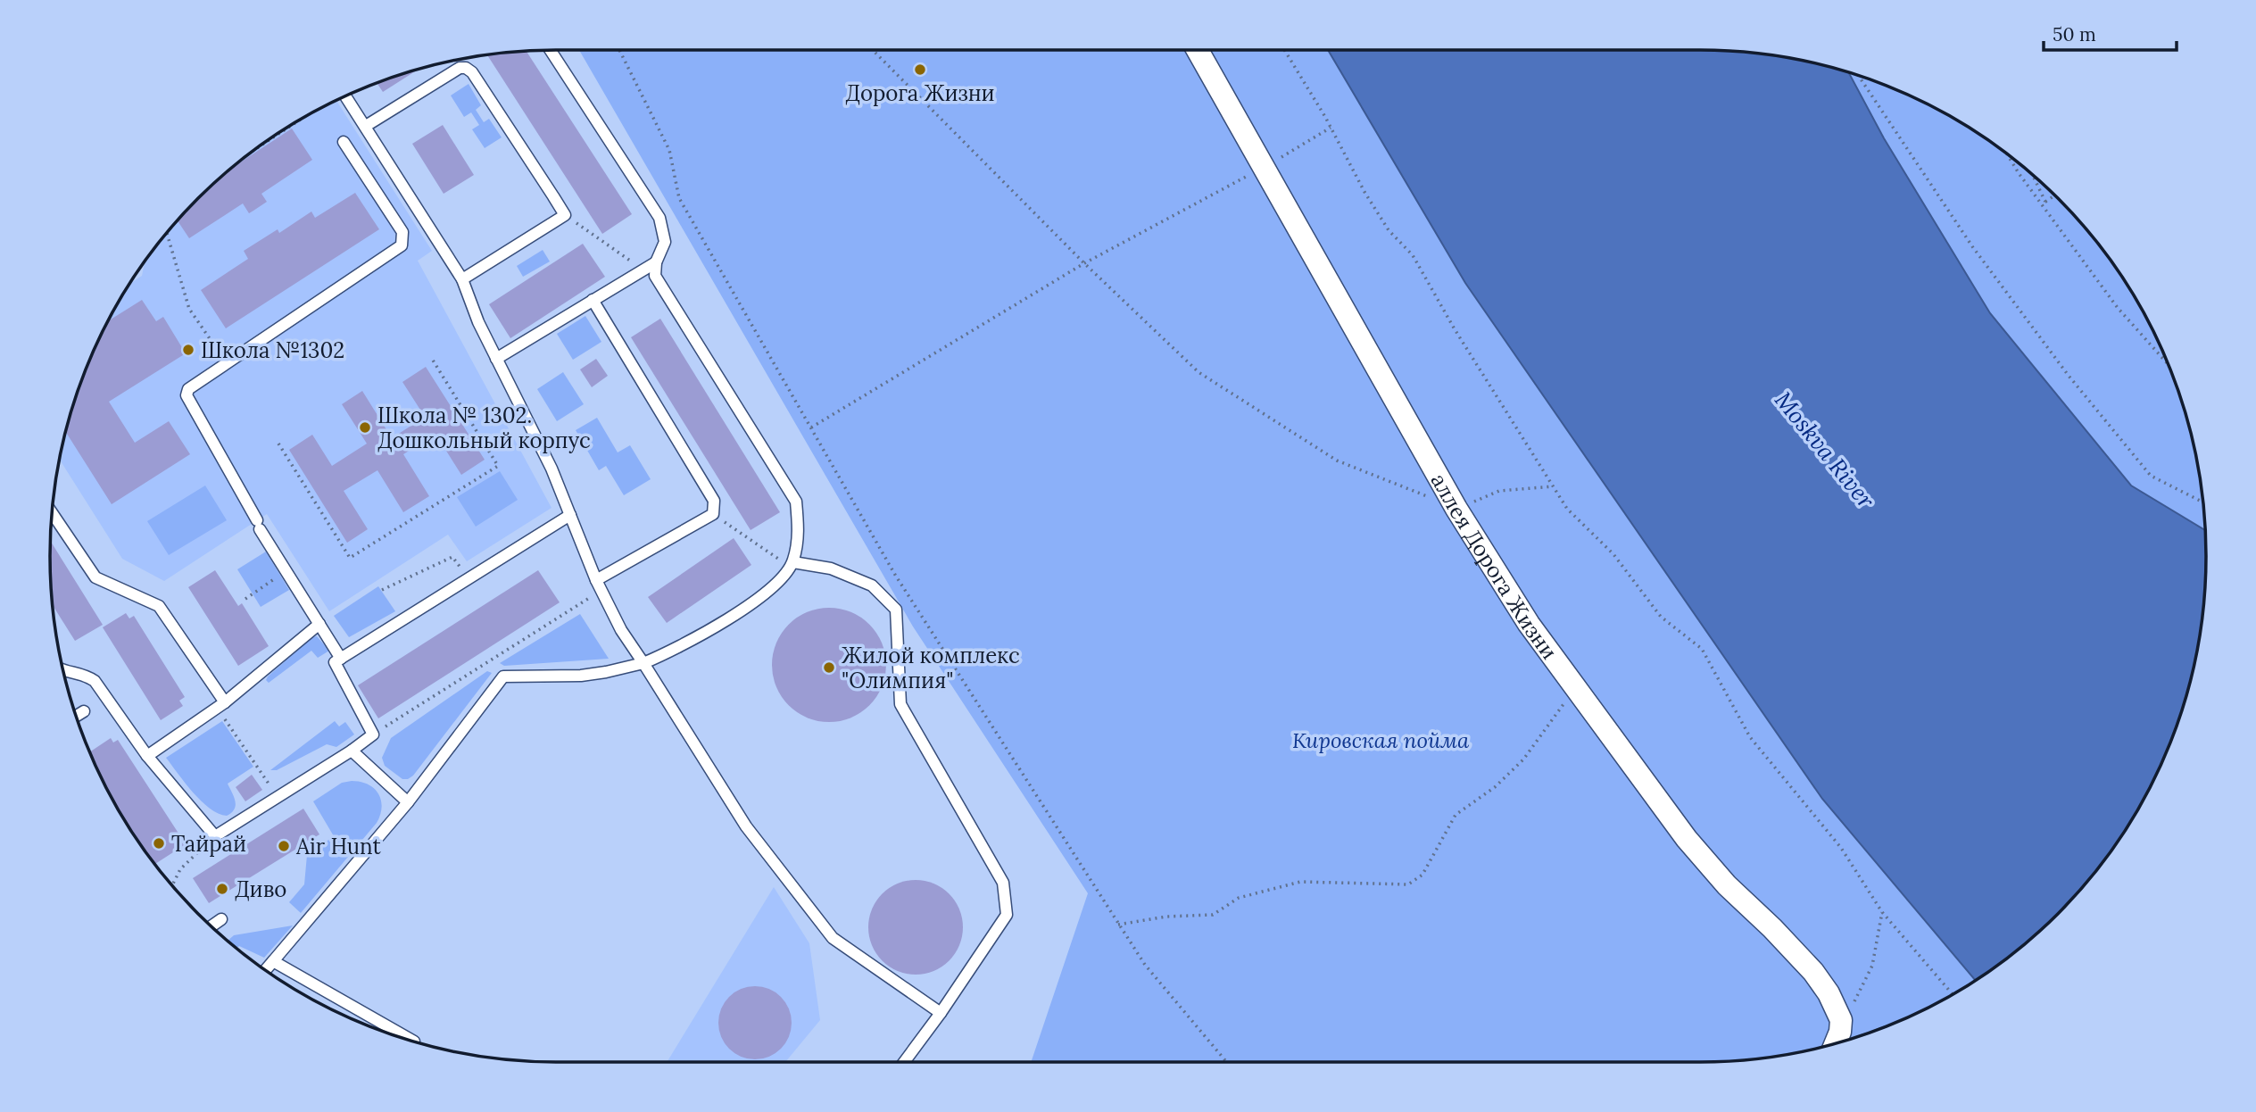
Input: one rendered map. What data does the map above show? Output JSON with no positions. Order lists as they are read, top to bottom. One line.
{"streets":{"street":["аллея Дорога Жизни"]},"water":["Moskva River"],"parks":["Кировская пойма"],"places":["Дорога Жизни","Школа №1302","Школа № 1302. Дошкольный корпус","Жилой комплекс \"Олимпия\"","Тайрай","Air Hunt","Диво"],"scale_bar":"50 m"}
